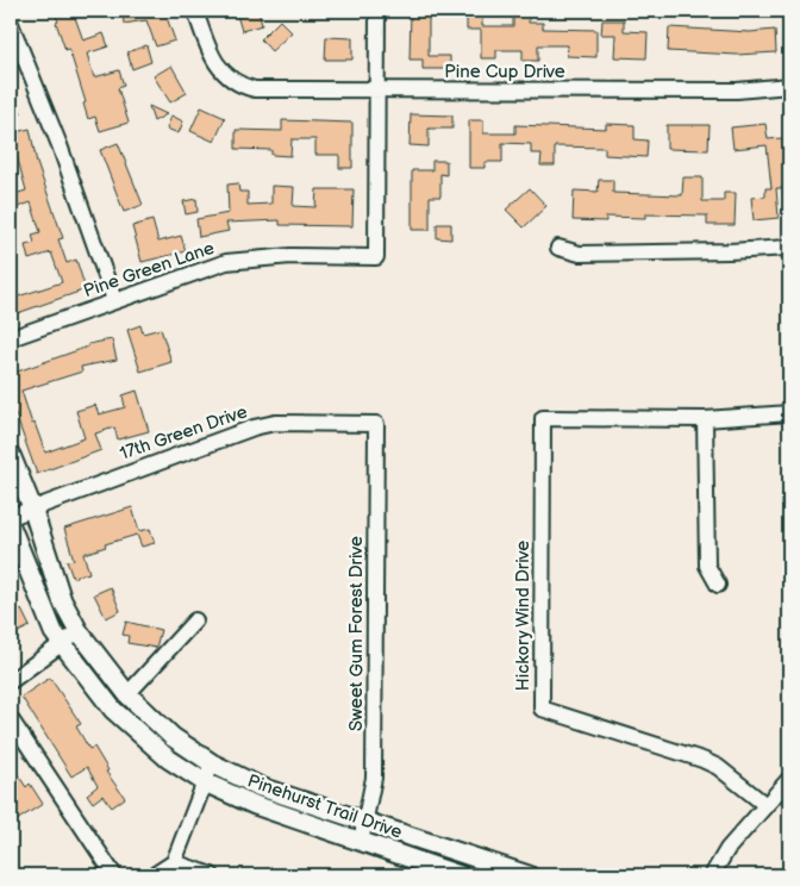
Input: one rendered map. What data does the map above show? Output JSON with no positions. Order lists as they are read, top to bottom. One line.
{"streets":{"street":["Pine Cup Drive","Pine Green Lane","17th Green Drive","Hickory Wind Drive","Sweet Gum Forest Drive","Pinehurst Trail Drive"]},"crossings":[["Pine Cup Drive","Pine Green Lane"],["17th Green Drive","Sweet Gum Forest Drive"],["17th Green Drive","Pinehurst Trail Drive"],["Sweet Gum Forest Drive","Pinehurst Trail Drive"]]}
